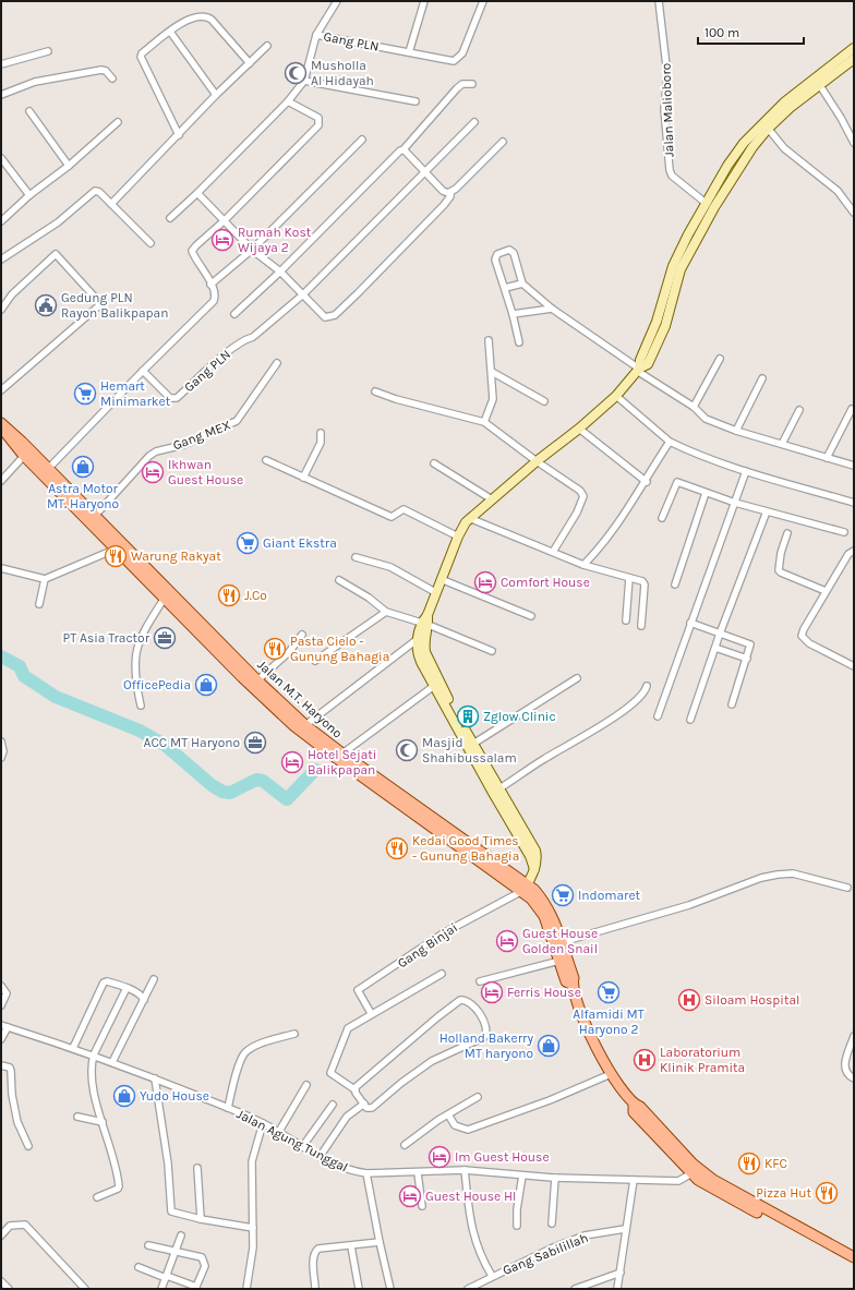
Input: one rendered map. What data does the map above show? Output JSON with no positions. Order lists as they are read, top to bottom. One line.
{"streets":{"main road":["Jalan M.T. Haryono"],"street":["Gang PLN","Jalan Malioboro","Gang MEX","Gang Binjai","Jalan Agung Tunggal","Gang Sabilillah"]},"crossings":[["Gang MEX","Jalan M.T. Haryono"],["Jalan M.T. Haryono","Gang Binjai"],["Jalan M.T. Haryono","Jalan Agung Tunggal"]],"places":{"mosque":["Musholla Al Hidayah","Masjid Shahibussalam"],"hotel":["Rumah Kost Wijaya 2","Ikhwan Guest House","Comfort House","Hotel Sejati Balikpapan","Guest House Golden Snail","Ferris House","Im Guest House","Guest House HI"],"public building":["Gedung PLN Rayon Balikpapan"],"supermarket":["Hemart Minimarket","Giant Ekstra","Indomaret","Alfamidi MT Haryono 2"],"shop":["Astra Motor MT. Haryono","OfficePedia","Holland Bakerry MT haryono","Yudo House"],"restaurant":["Warung Rakyat","J.Co","Pasta Cielo - Gunung Bahagia","Kedai Good Times - Gunung Bahagia","KFC","Pizza Hut"],"office":["PT Asia Tractor","ACC MT Haryono"],"building":["Zglow Clinic"],"hospital":["Siloam Hospital","Laboratorium Klinik Pramita"]},"scale_bar":"100 m"}
